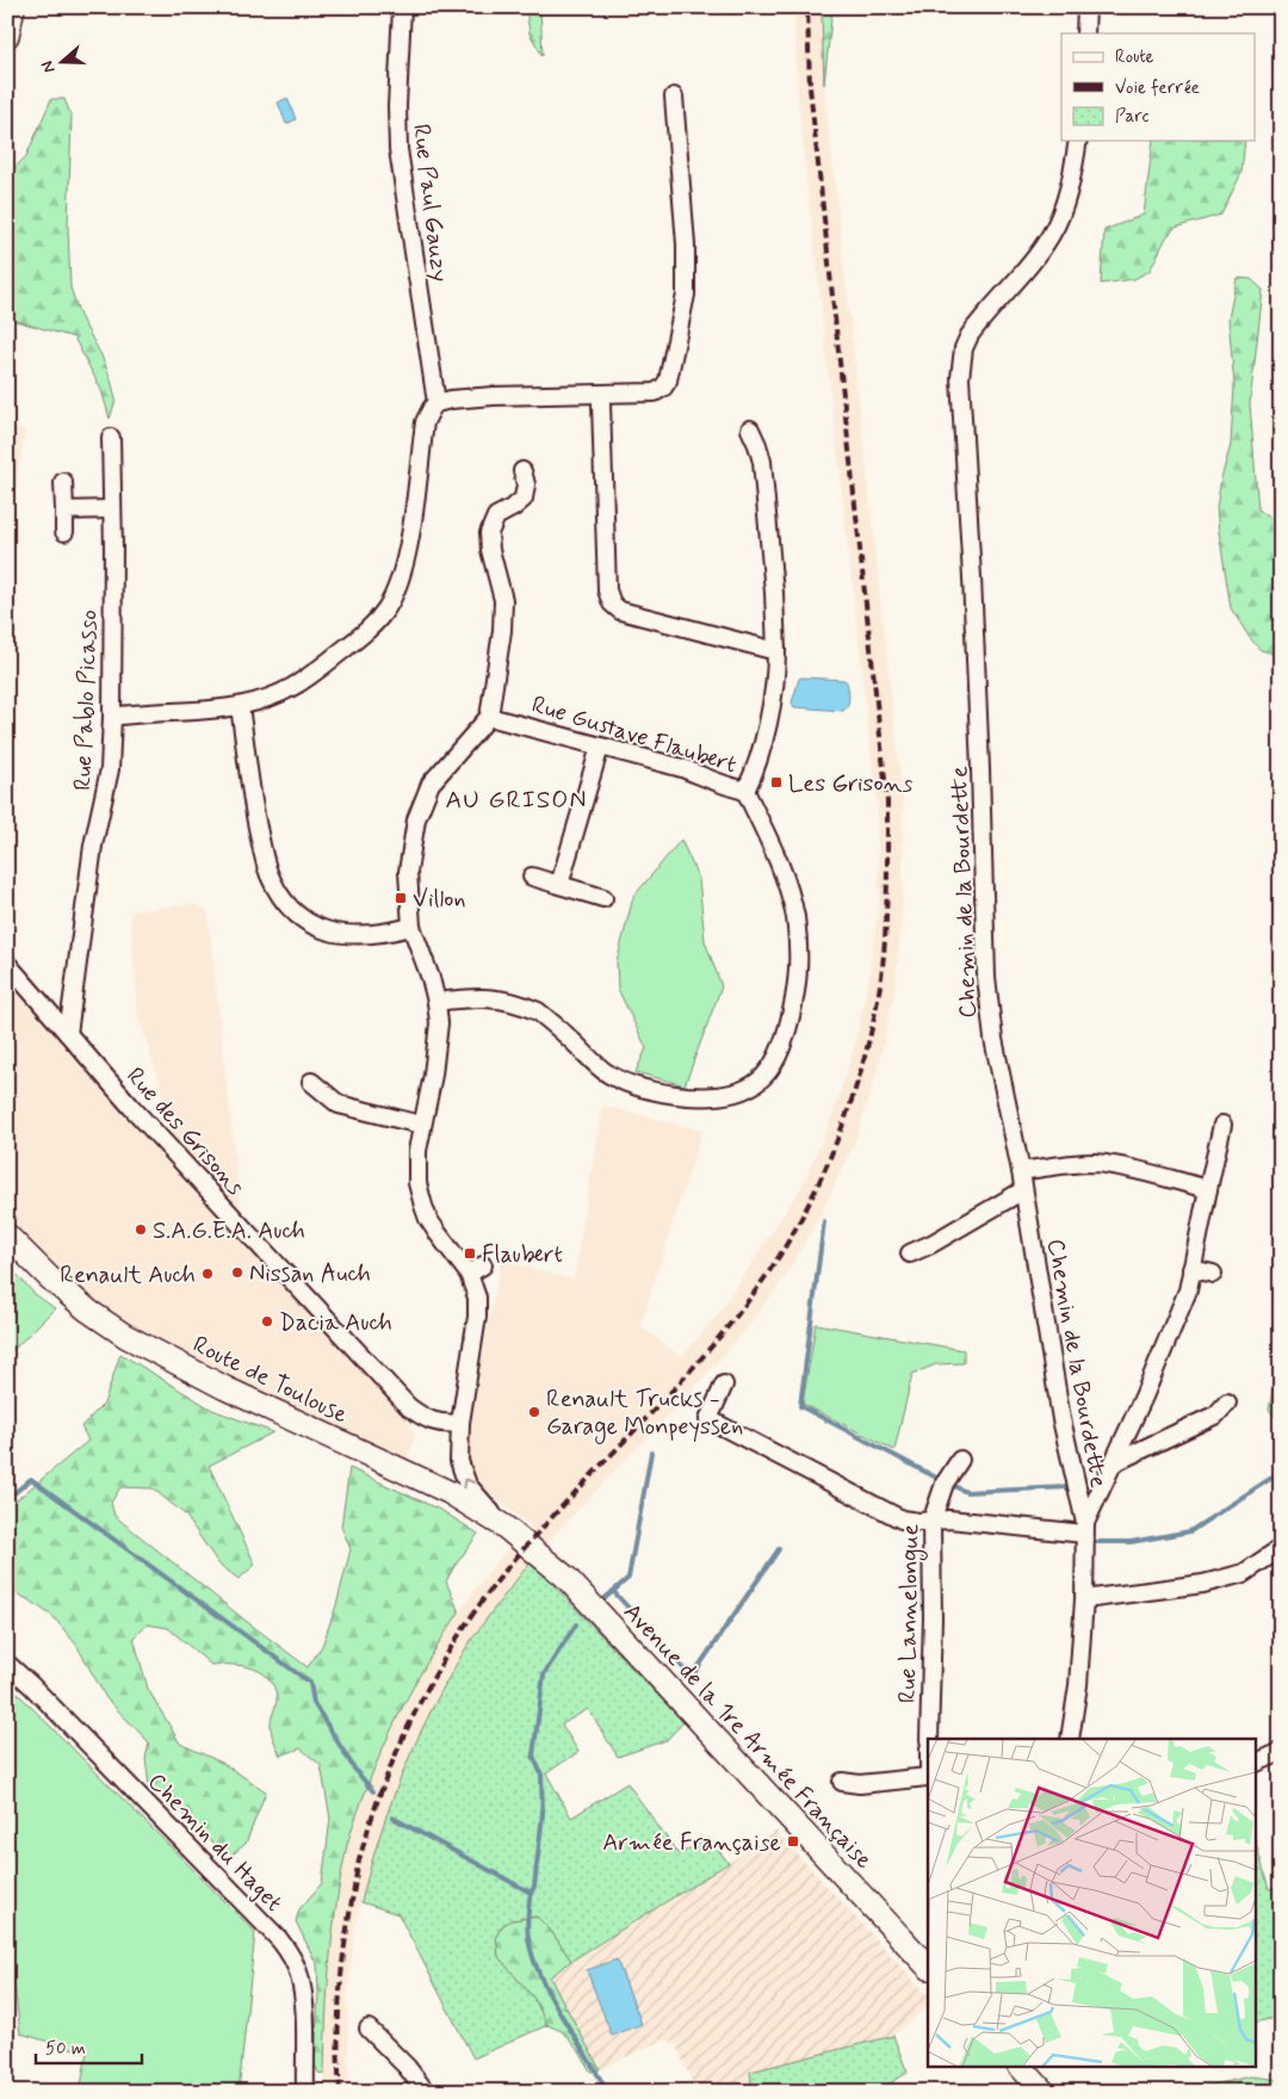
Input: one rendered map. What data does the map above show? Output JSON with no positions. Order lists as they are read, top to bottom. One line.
{"streets":{"main road":["Route de Toulouse","Avenue de la 1re Armée Française"],"street":["Rue Paul Gauzy","Rue Pablo Picasso","Rue Gustave Flaubert","Chemin de la Bourdette","Rue des Grisons","Rue Lannelongue","Chemin du Haget"]},"crossings":[["Rue Pablo Picasso","Rue des Grisons"],["Route de Toulouse","Avenue de la 1re Armée Française"]],"districts":["AU GRISON"],"places":{"transit":["Les Grisons","Villon","Flaubert","Armée Française"],"other":["S.A.G.E.A. Auch","Nissan Auch","Renault Auch","Dacia Auch","Renault Trucks - Garage Monpeyssen"]},"legend":["Route","Voie ferrée","Parc"],"scale_bar":"50 m","north":"left"}
